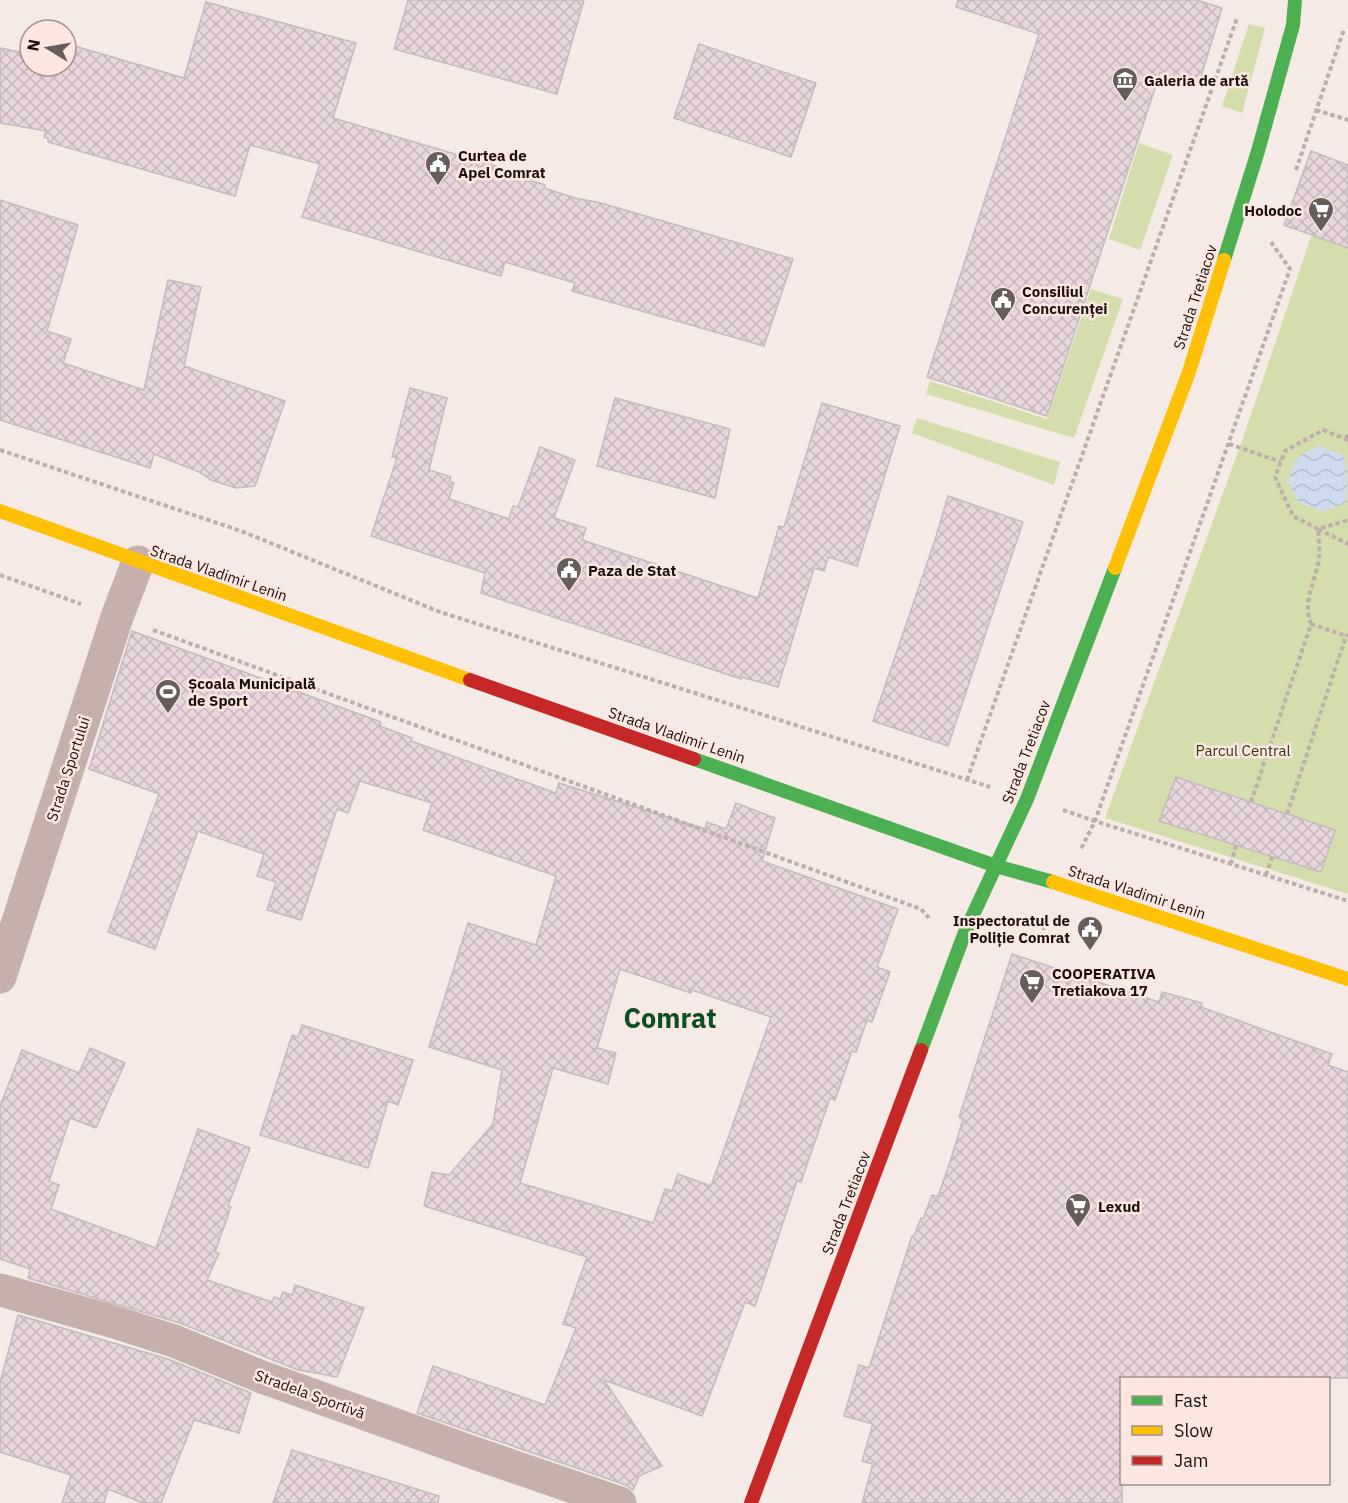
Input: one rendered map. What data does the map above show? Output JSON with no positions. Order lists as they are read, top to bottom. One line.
{"streets":{"street":["Strada Tretiacov","Strada Vladimir Lenin","Strada Sportului","Stradela Sportivă"]},"crossings":[["Strada Tretiacov","Strada Vladimir Lenin"],["Strada Vladimir Lenin","Strada Sportului"]],"districts":["Comrat"],"parks":["Parcul Central"],"places":{"museum":["Galeria de artă"],"public building":["Curtea de Apel Comrat","Consiliul Concurenței","Paza de Stat","Inspectoratul de Poliție Comrat"],"supermarket":["Holodoc","COOPERATIVA Tretiakova 17","Lexud"],"sports":["Școala Municipală de Sport"]},"legend":["Fast","Slow","Jam"],"north":"left"}
